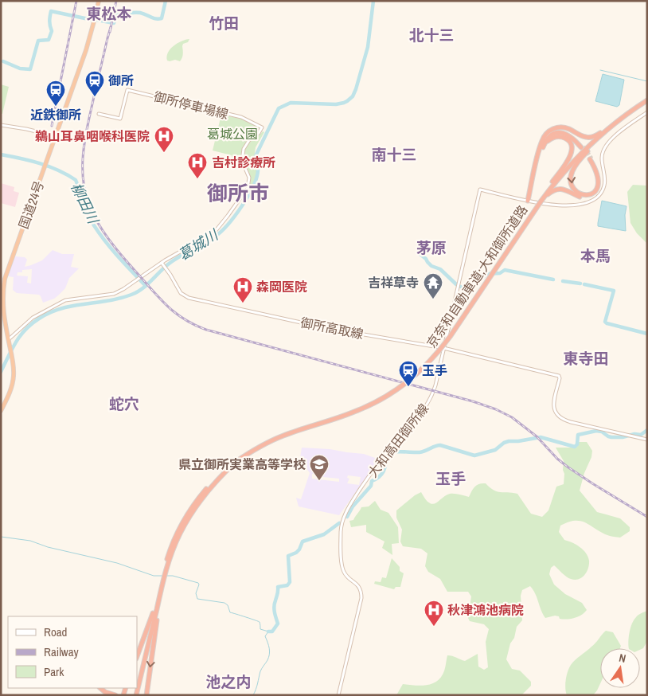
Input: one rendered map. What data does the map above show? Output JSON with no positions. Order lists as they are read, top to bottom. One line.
{"streets":{"highway":["国道24号","京奈和自動車道;大和御所道路"],"main road":["御所停車場線","御所高取線","大和高田御所線"]},"crossings":[["御所停車場線","御所高取線"],["御所高取線","大和高田御所線"]],"districts":["東松本","竹田","北十三","南十三","御所市","茅原","本馬","東寺田","蛇穴","玉手","池之内"],"water":["柳田川","葛城川"],"parks":["葛城公園"],"places":{"station":["御所","近鉄御所","玉手"],"hospital":["鵜山耳鼻咽喉科医院","吉村診療所","森岡医院","秋津鴻池病院"],"temple":["吉祥草寺"],"school or university":["県立御所実業高等学校"]},"legend":["Road","Railway","Park"],"north":"top"}
